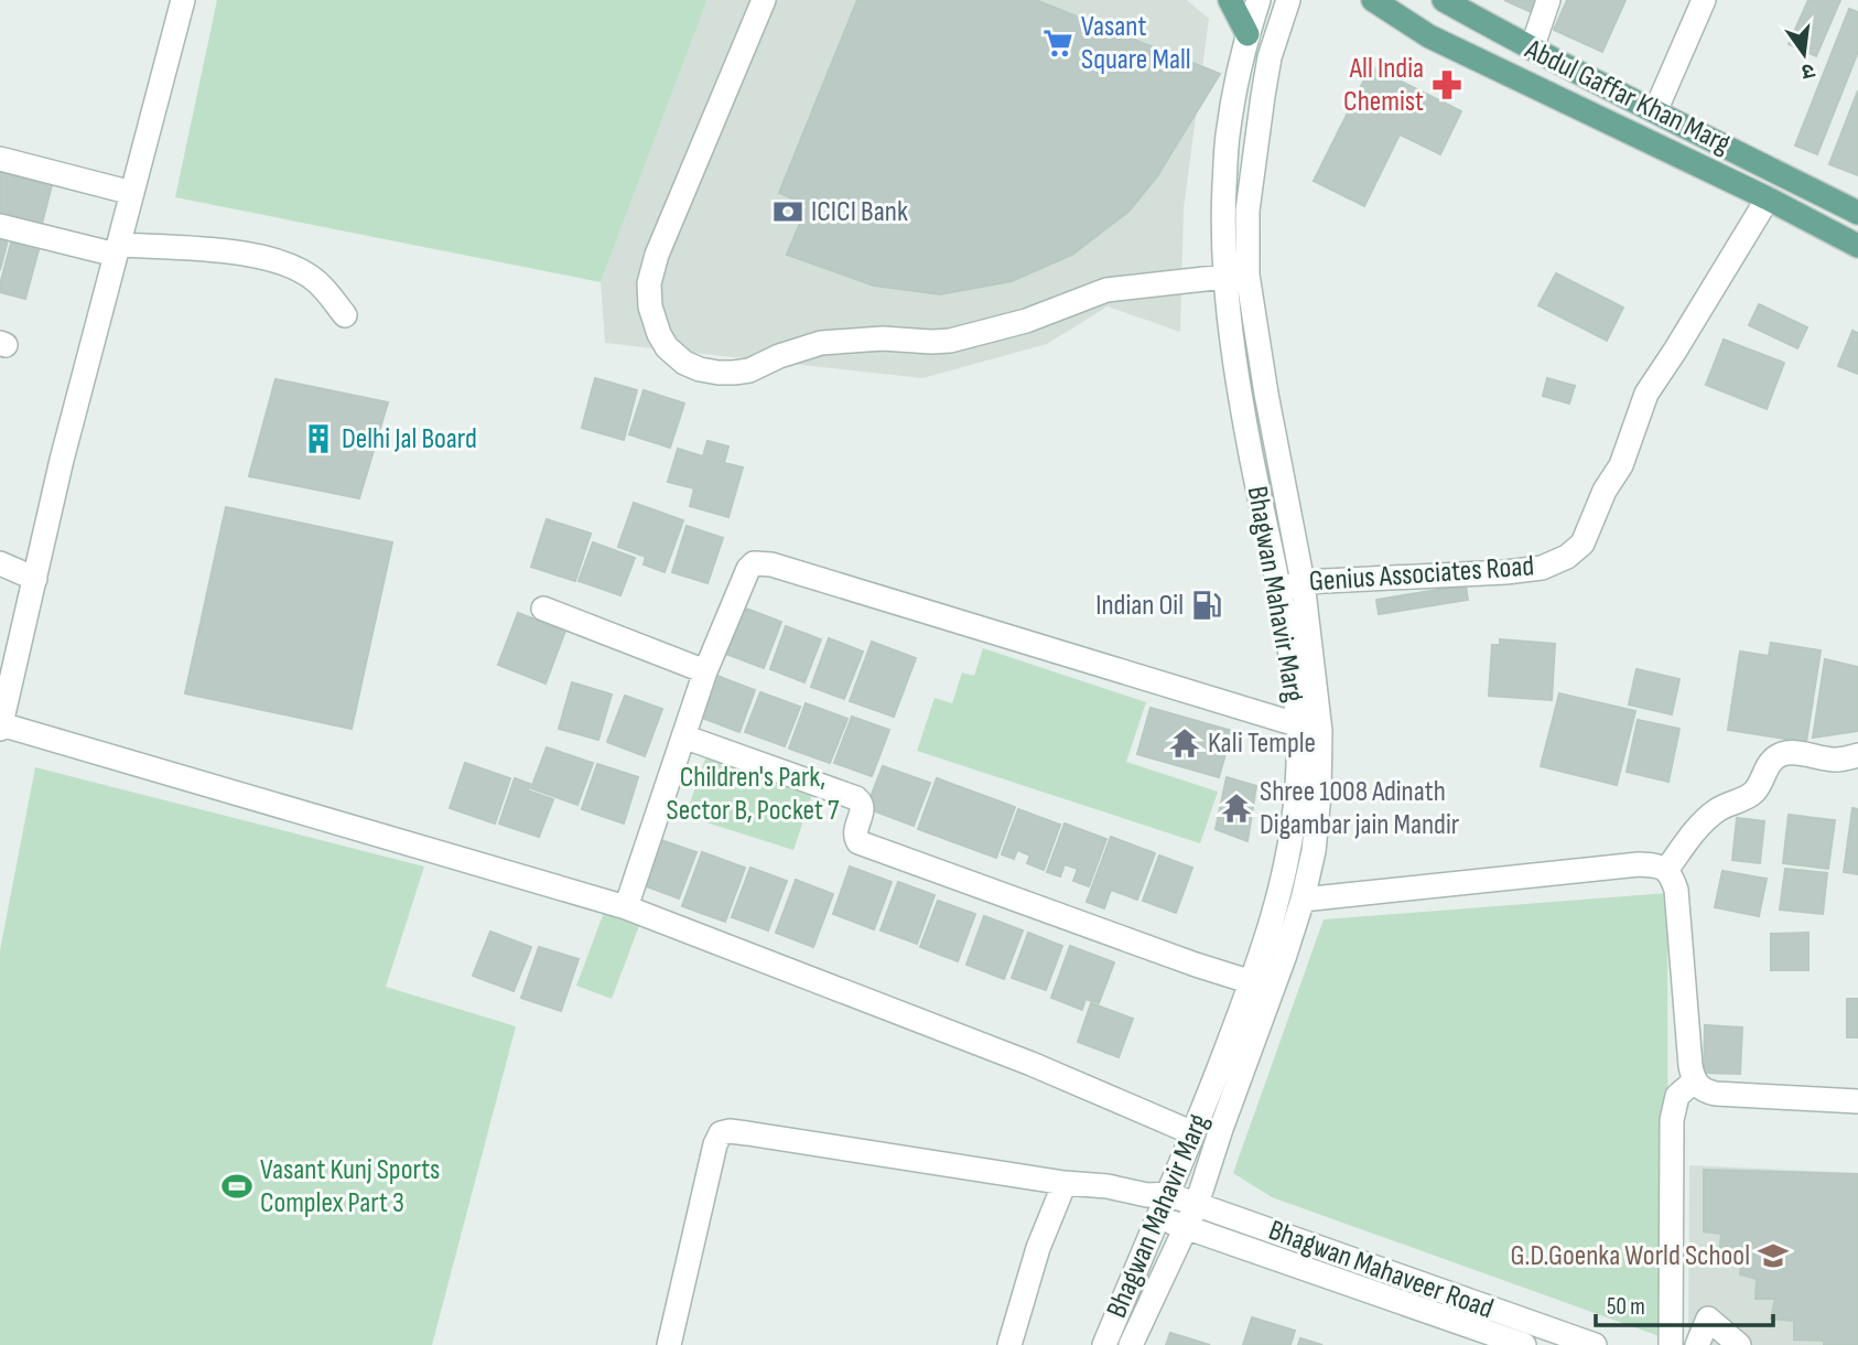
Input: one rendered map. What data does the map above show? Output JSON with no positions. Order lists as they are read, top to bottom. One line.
{"streets":{"main road":["Abdul Gaffar Khan Marg"],"street":["Genius Associates Road","Bhagwan Mahavir Marg","Bhagwan Mahaveer Road"]},"crossings":[["Abdul Gaffar Khan Marg","Genius Associates Road"],["Genius Associates Road","Bhagwan Mahavir Marg"],["Bhagwan Mahavir Marg","Bhagwan Mahaveer Road"]],"parks":["Children's Park, Sector B, Pocket 7"],"places":{"supermarket":["Vasant Square Mall"],"pharmacy":["All India Chemist"],"bank":["ICICI Bank"],"building":["Delhi Jal Board"],"fuel station":["Indian Oil"],"temple":["Kali Temple","Shree 1008 Adinath Digambar jain Mandir"],"sports":["Vasant Kunj Sports Complex Part 3"],"school or university":["G.D.Goenka World School"]},"scale_bar":"50 m","north":"bottom"}
